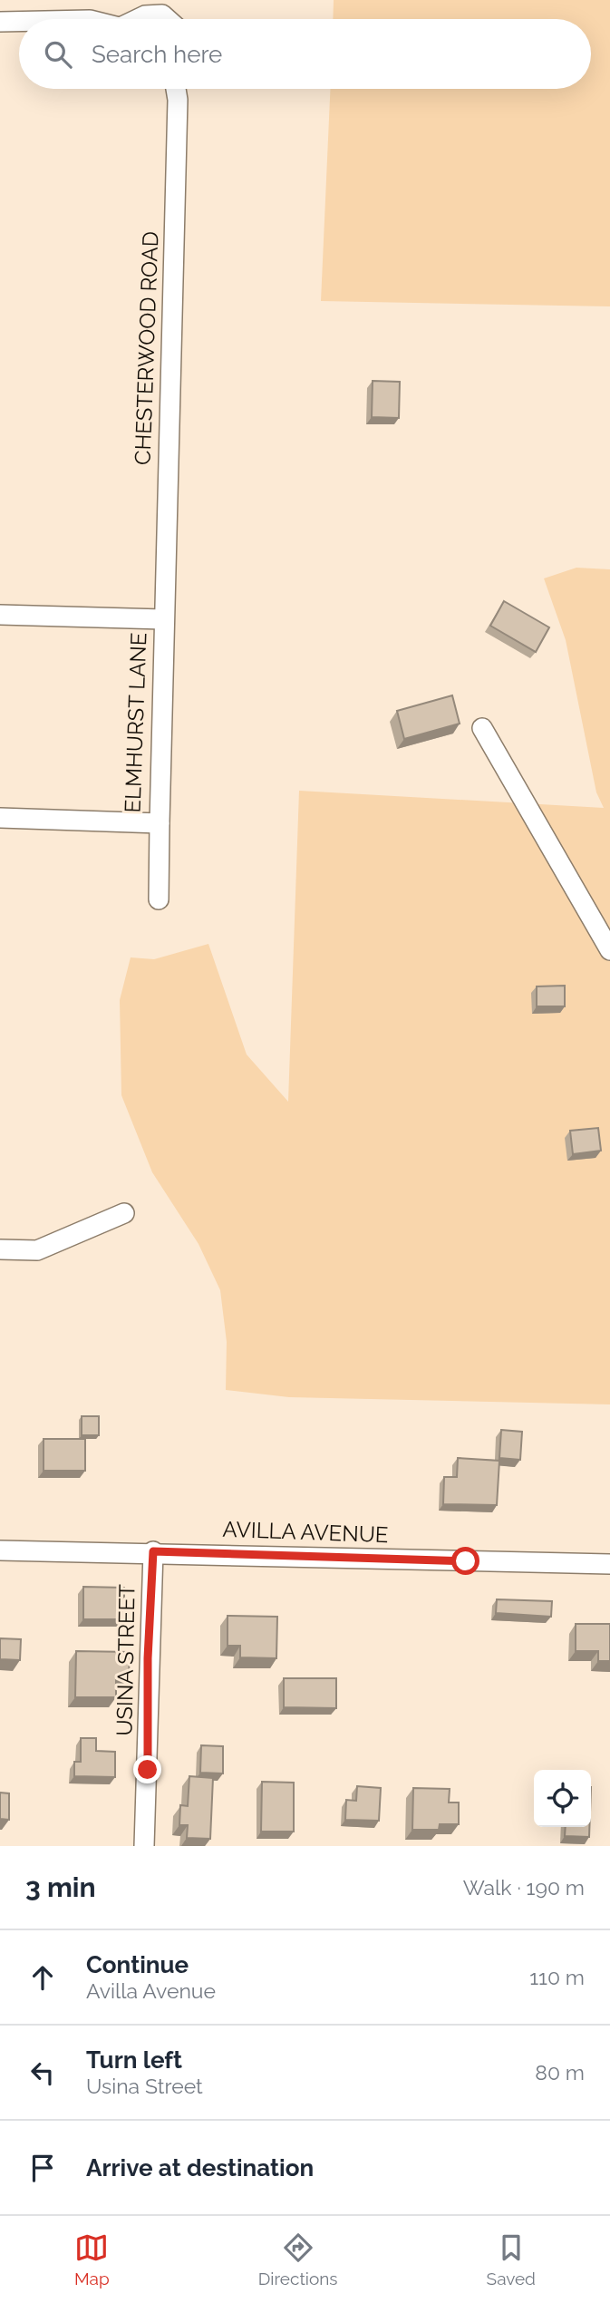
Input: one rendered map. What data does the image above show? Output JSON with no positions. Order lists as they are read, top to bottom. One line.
{"streets":{"street":["CHESTERWOOD ROAD","ELMHURST LANE","AVILLA AVENUE","USINA STREET"]},"crossings":[["CHESTERWOOD ROAD","ELMHURST LANE"],["AVILLA AVENUE","USINA STREET"]],"page":{"search":"Search here","heading":["3 min","Walk · 190 m"],"list":[["Continue","Avilla Avenue","110 m"],["Turn left","Usina Street","80 m"],"Arrive at destination"],"nav":["Map","Directions","Saved"]}}
